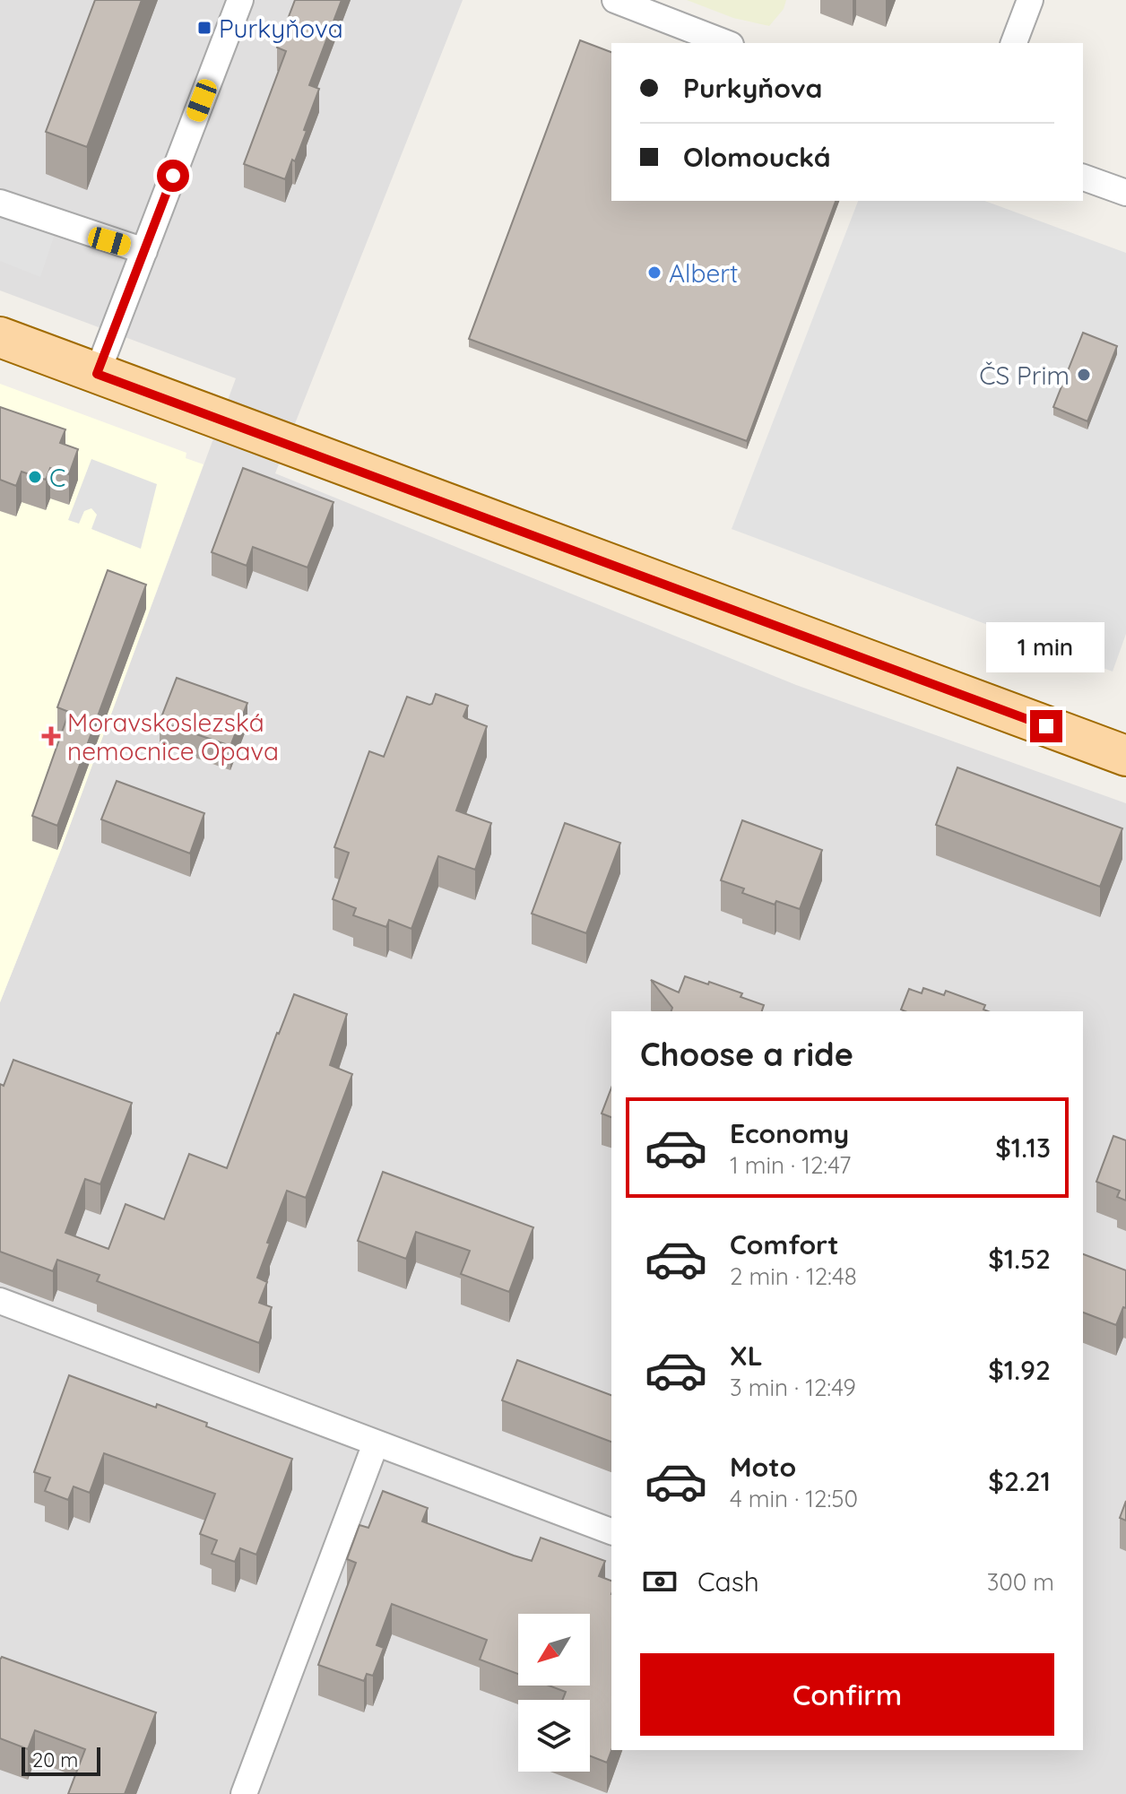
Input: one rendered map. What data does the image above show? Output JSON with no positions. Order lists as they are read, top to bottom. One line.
{"places":{"transit":["Purkyňova"],"other":["Albert","ČS Prim","C"],"health":["Moravskoslezská nemocnice Opava"]},"scale_bar":"20 m","north":"bottom left","page":{"banner":["Purkyňova","Olomoucká"],"bubble":"1 min","heading":"Choose a ride","list":[{"name":"Economy","note":"1 min · 12:47","value":"$1.13"},{"name":"Comfort","note":"2 min · 12:48","value":"$1.52"},{"name":"XL","note":"3 min · 12:49","value":"$1.92"},{"name":"Moto","note":"4 min · 12:50","value":"$2.21"}],"pay":["Cash","300 m"],"buttons":"Confirm","scale":"20 m"}}
